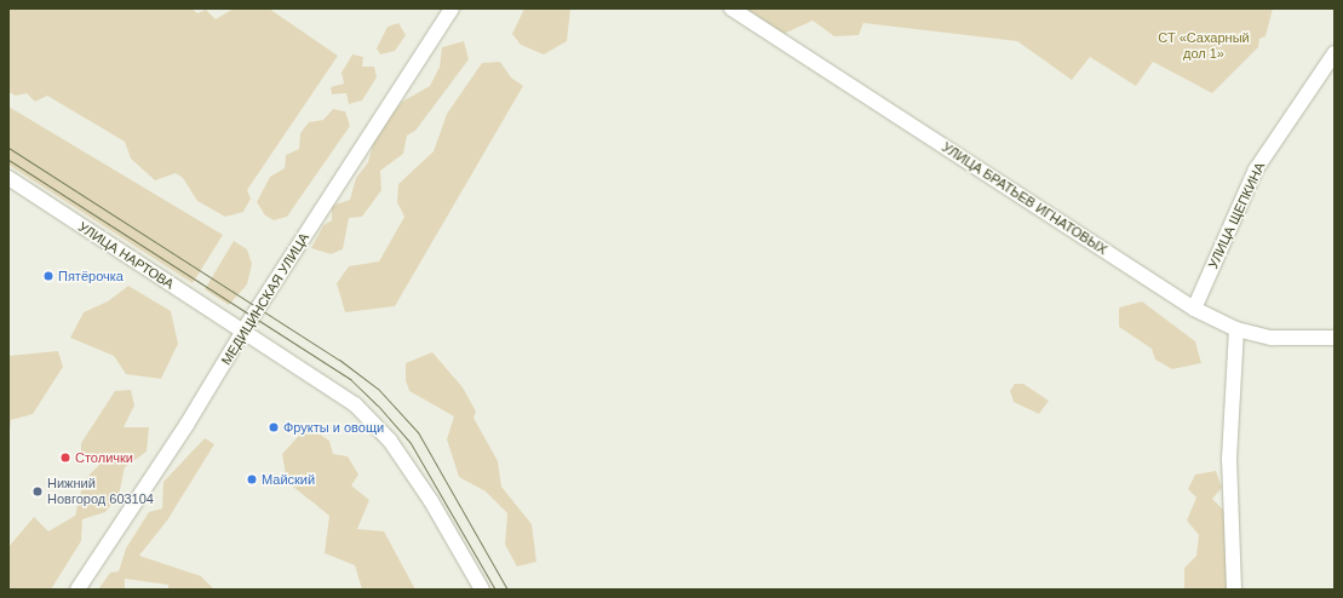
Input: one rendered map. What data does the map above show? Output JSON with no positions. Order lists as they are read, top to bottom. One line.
{"streets":{"street":["УЛИЦА БРАТЬЕВ ИГНАТОВЫХ","УЛИЦА ЩЕПКИНА","УЛИЦА НАРТОВА","МЕДИЦИНСКАЯ УЛИЦА"]},"crossings":[["УЛИЦА БРАТЬЕВ ИГНАТОВЫХ","УЛИЦА ЩЕПКИНА"],["УЛИЦА НАРТОВА","МЕДИЦИНСКАЯ УЛИЦА"]],"parks":["СТ «Сахарный дол 1»"],"places":["Пятёрочка","Фрукты и овощи","Столички","Майский","Нижний Новгород 603104"]}
